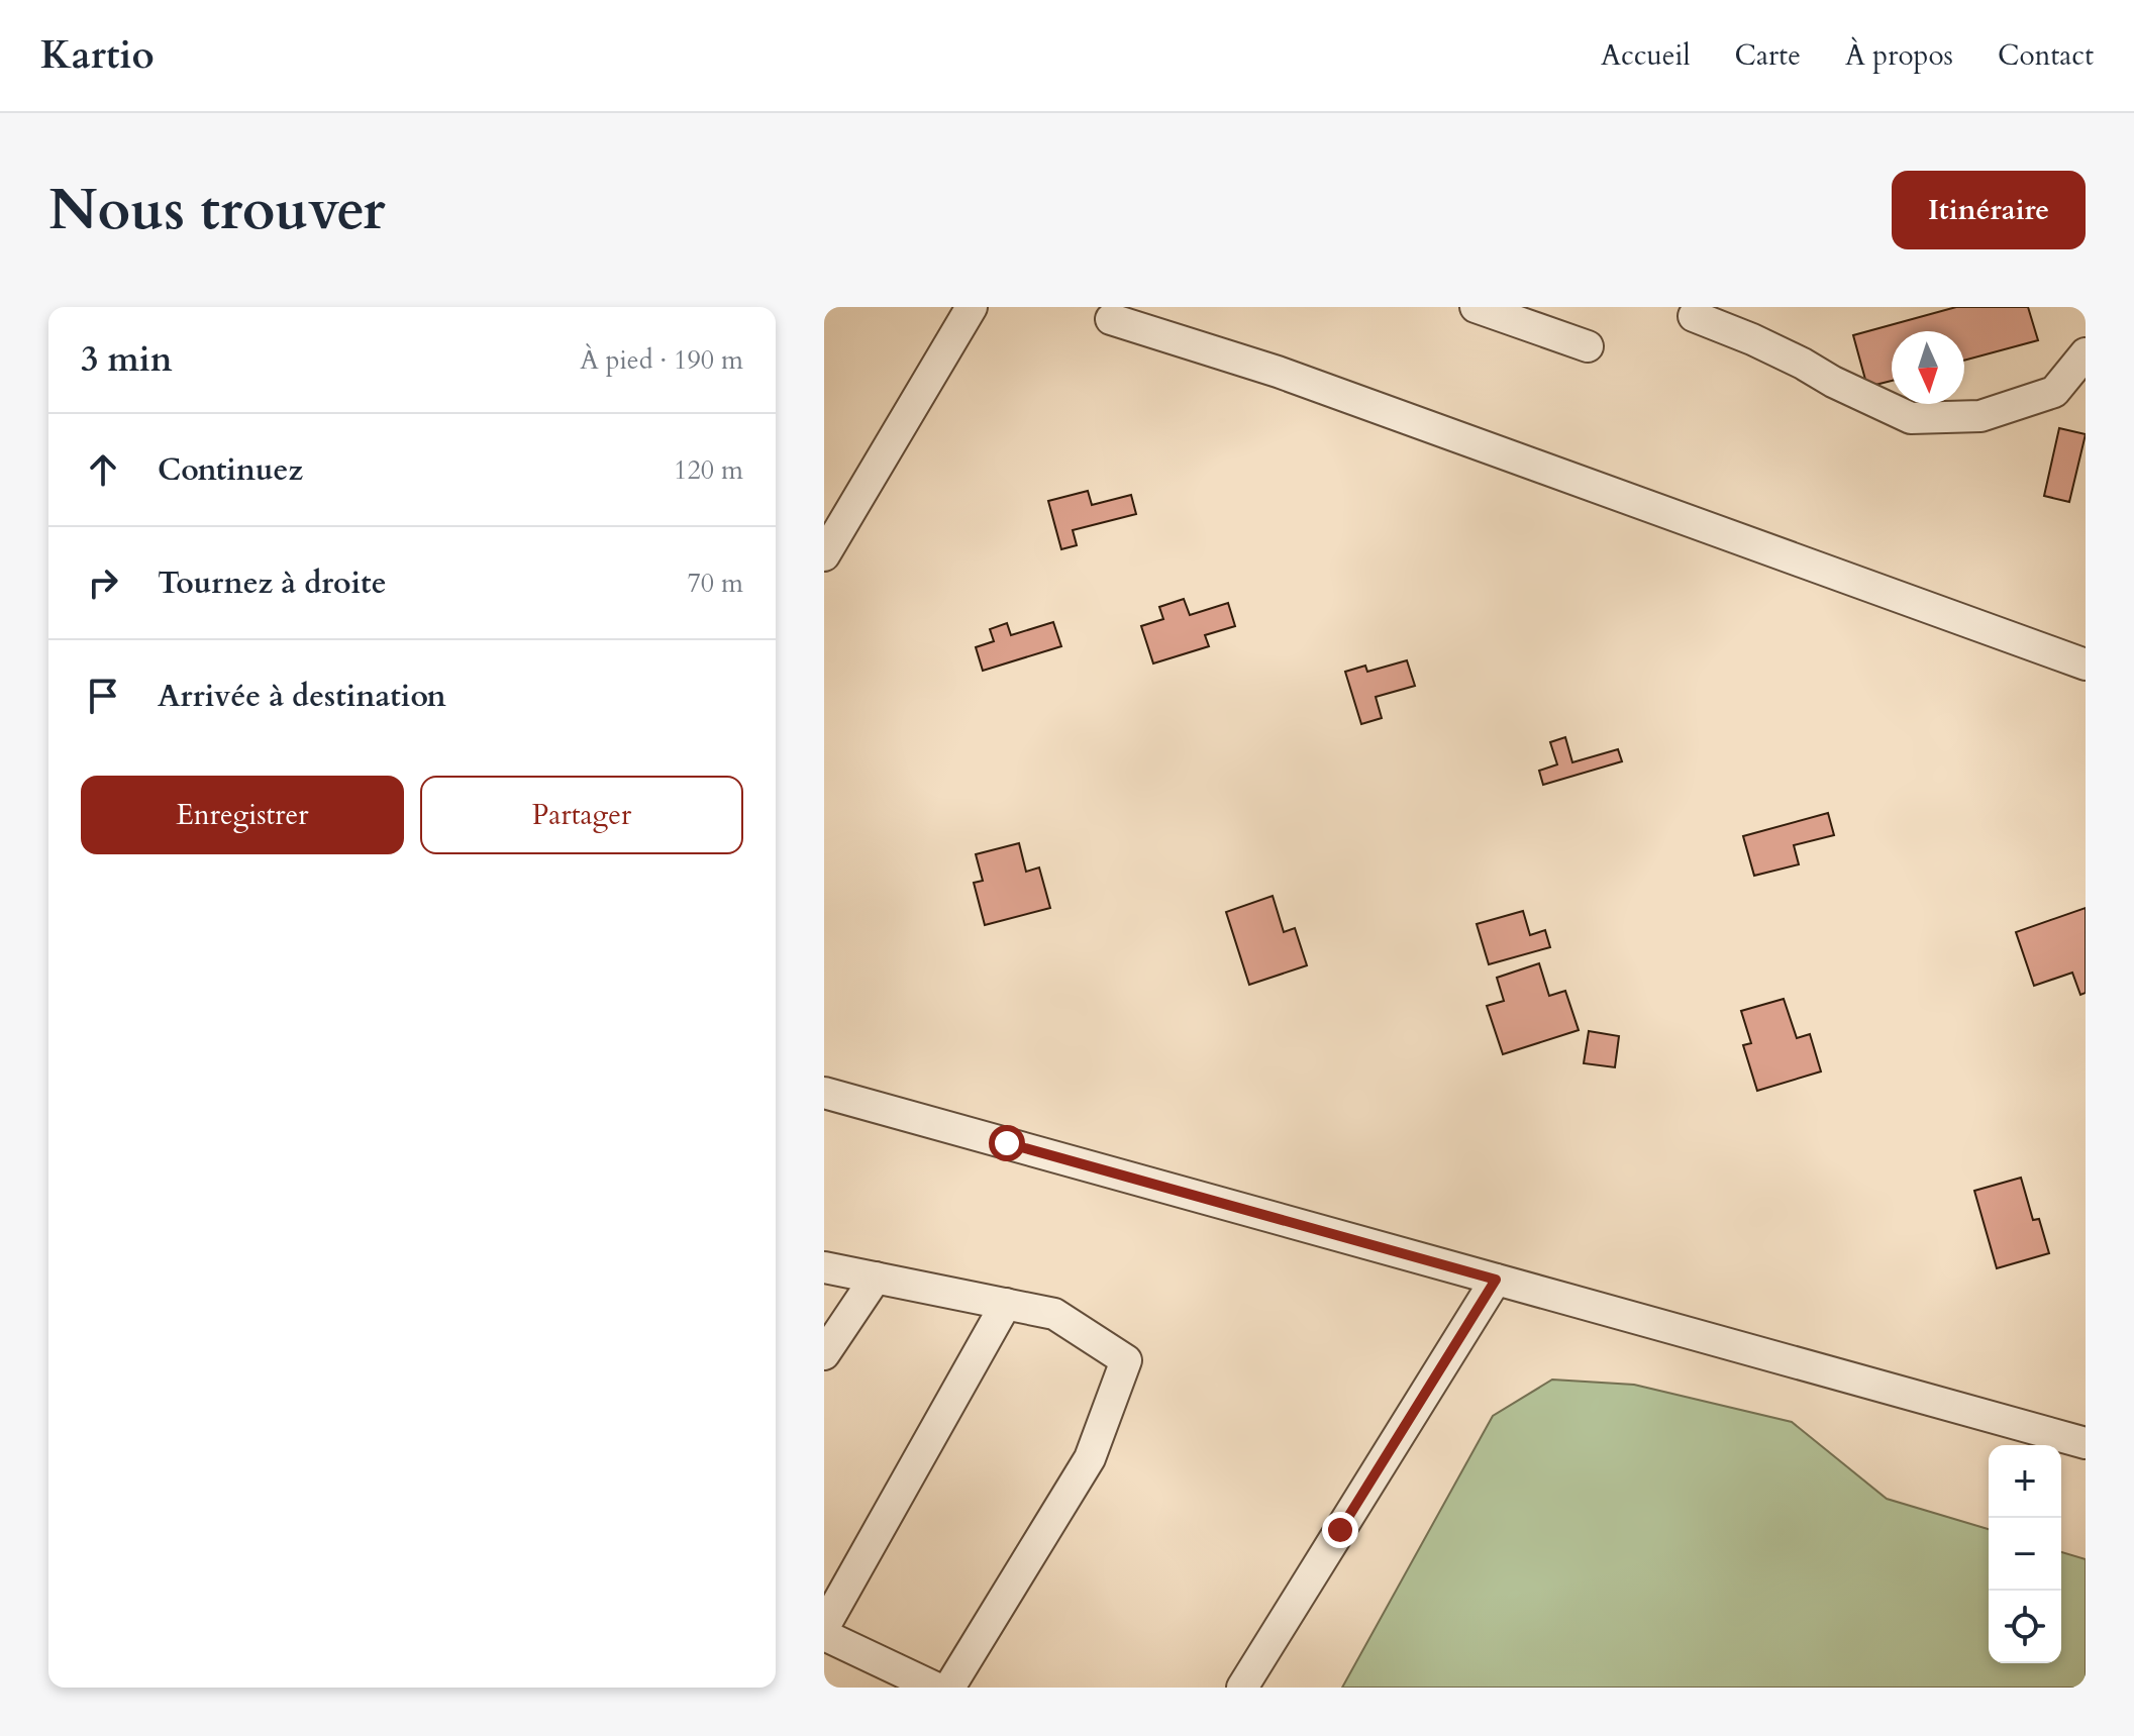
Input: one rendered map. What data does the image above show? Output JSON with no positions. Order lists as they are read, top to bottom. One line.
{"north":"bottom","page":{"header":"Kartio","nav":["Accueil","Carte","À propos","Contact"],"buttons":["Itinéraire",["Enregistrer","Partager"]],"title":"Nous trouver","heading":["3 min","À pied · 190 m"],"list":[["Continuez","120 m"],["Tournez à droite","70 m"],"Arrivée à destination"],"map_buttons":["+","−"]}}
